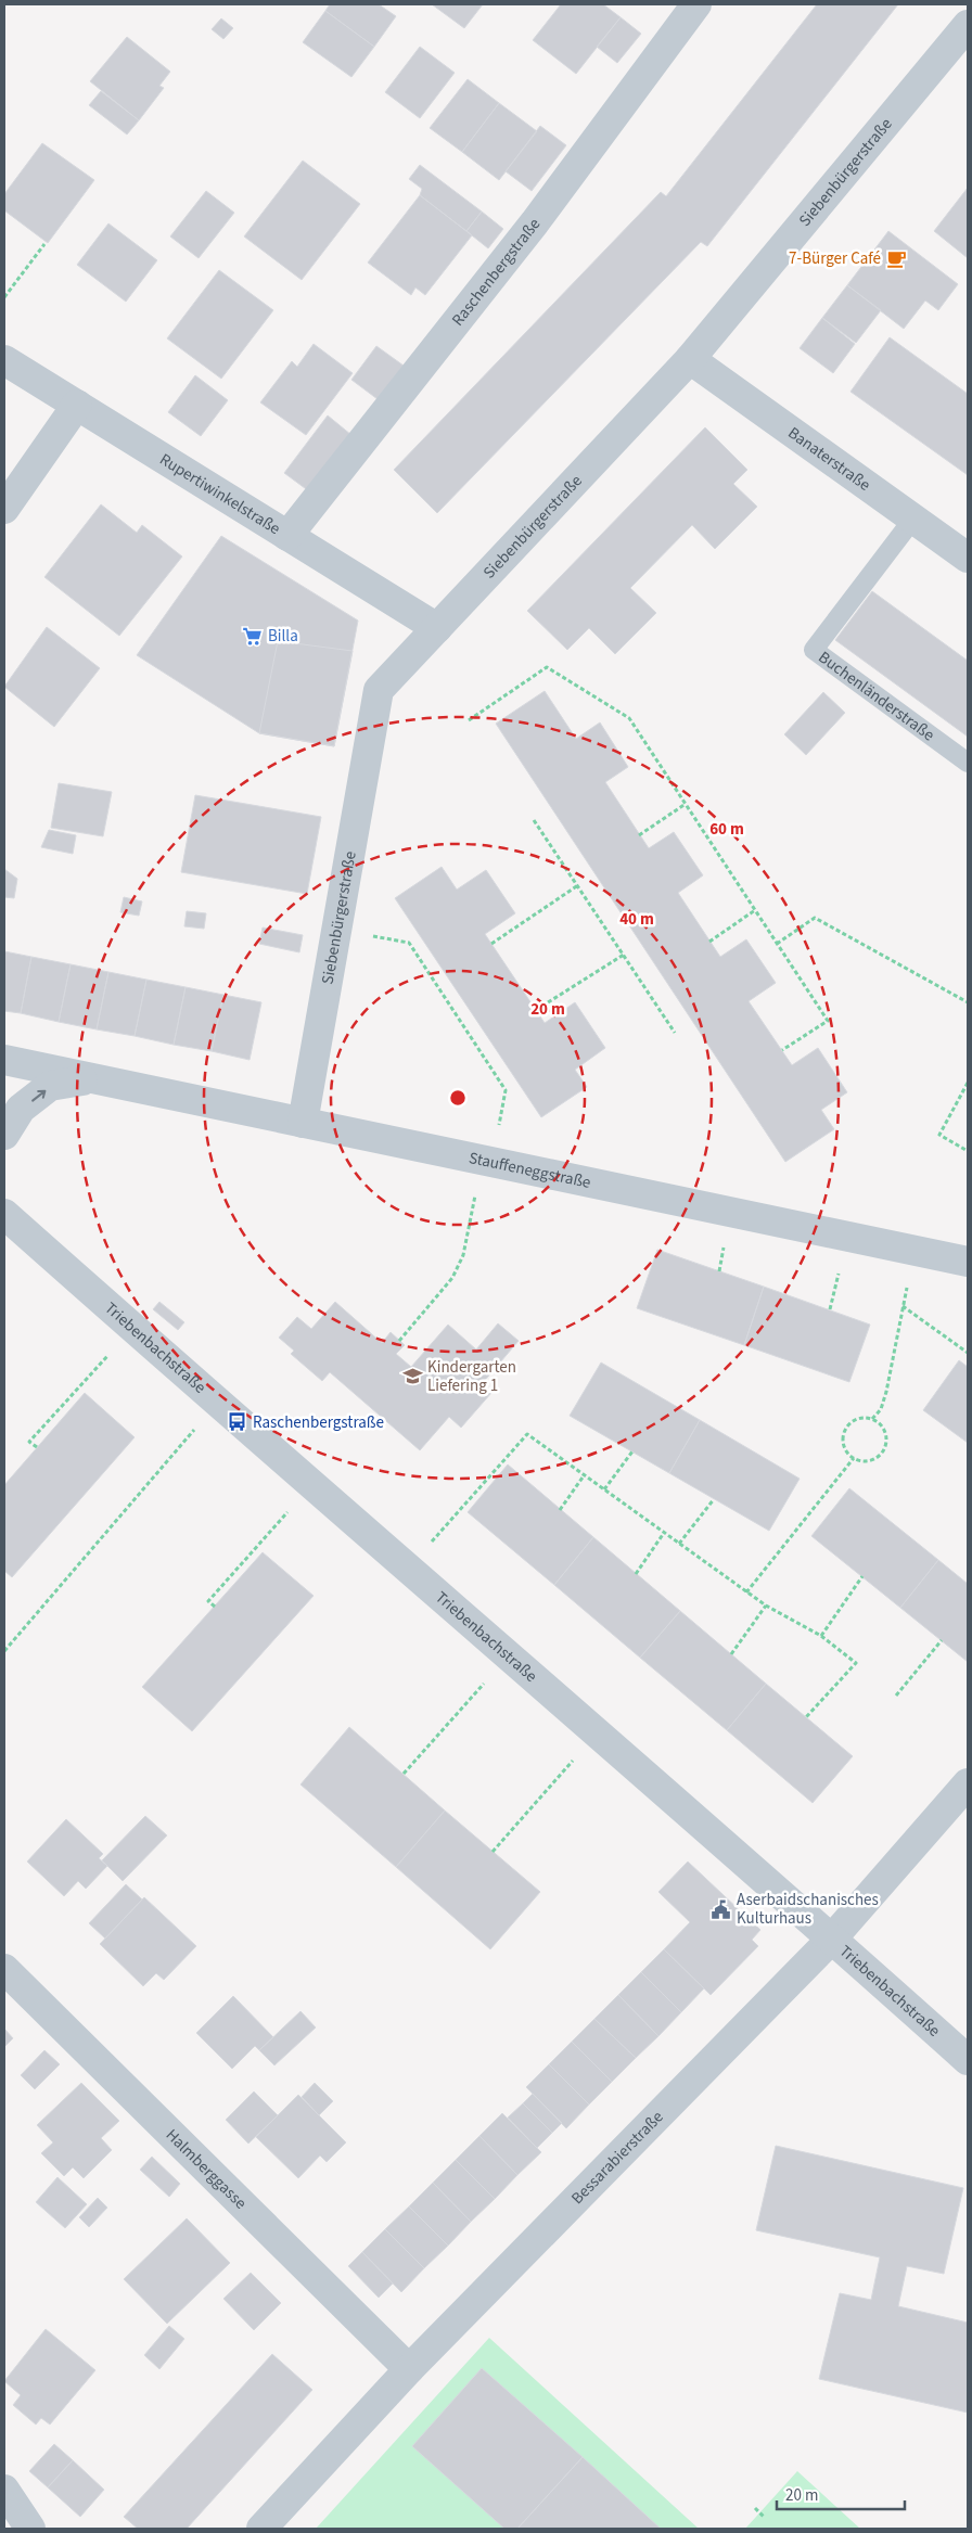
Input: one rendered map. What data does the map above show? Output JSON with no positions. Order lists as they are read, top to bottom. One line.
{"streets":{"street":["Siebenbürgerstraße","Raschenbergstraße","Banaterstraße","Rupertiwinkelstraße","Stauffeneggstraße","Triebenbachstraße","Bessarabierstraße","Halmberggasse"],"lane":["Buchenländerstraße"]},"crossings":[["Siebenbürgerstraße","Banaterstraße"],["Siebenbürgerstraße","Rupertiwinkelstraße"],["Siebenbürgerstraße","Stauffeneggstraße"],["Raschenbergstraße","Rupertiwinkelstraße"],["Banaterstraße","Buchenländerstraße"],["Triebenbachstraße","Bessarabierstraße"],["Bessarabierstraße","Halmberggasse"]],"places":{"cafe":["7-Bürger Café"],"supermarket":["Billa"],"school or university":["Kindergarten Liefering 1"],"bus stop":["Raschenbergstraße"],"public building":["Aserbaidschanisches Kulturhaus"]},"scale_bar":"20 m","rings":["60 m","40 m","20 m"]}
